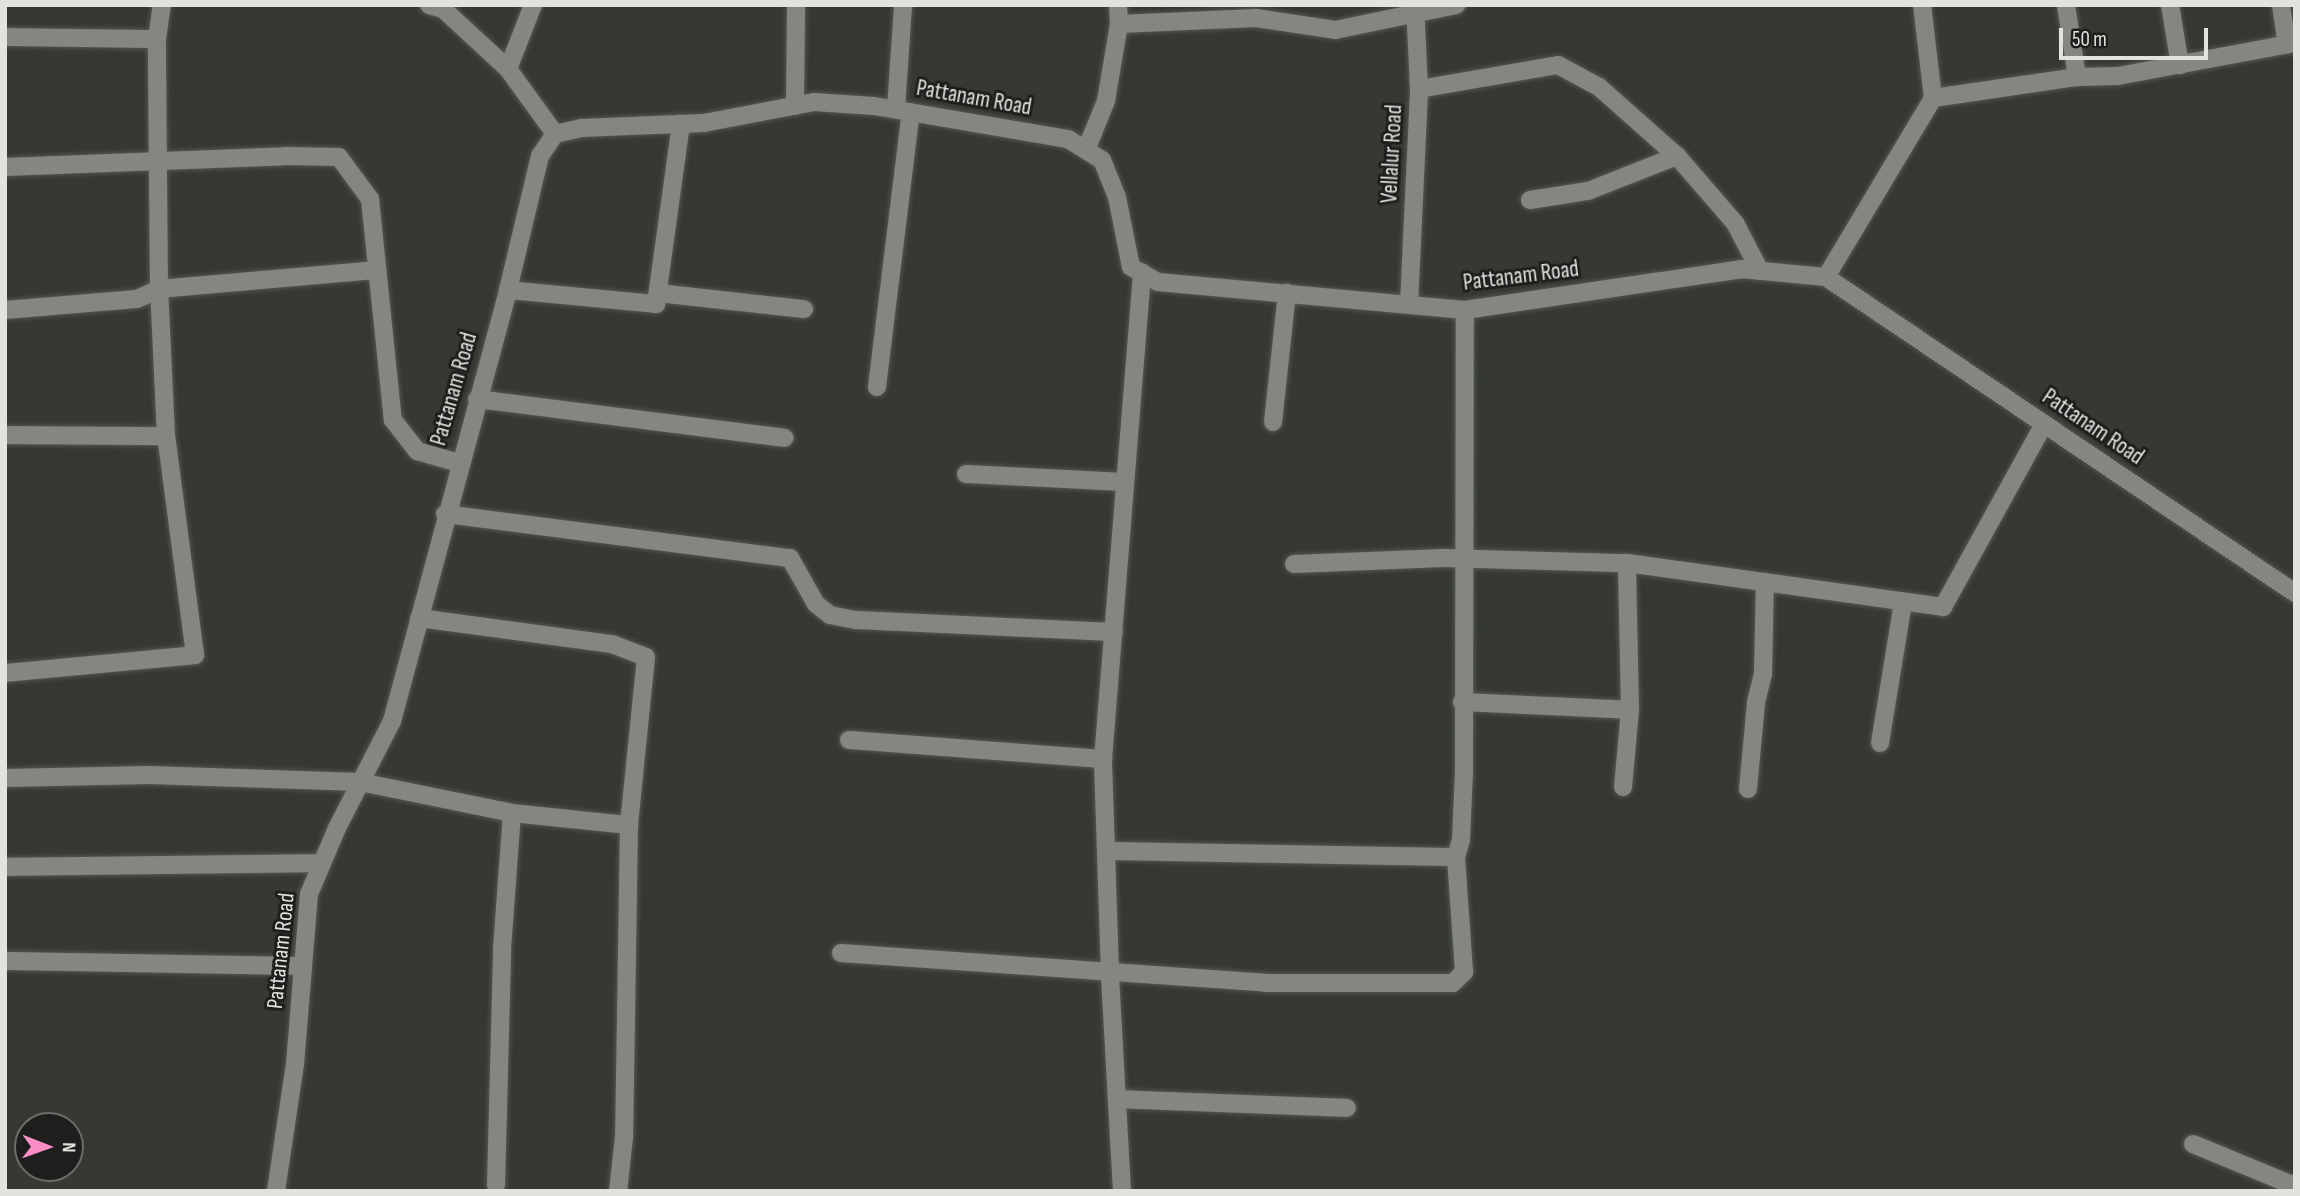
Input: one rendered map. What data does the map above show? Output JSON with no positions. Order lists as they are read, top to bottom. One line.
{"streets":{"street":["Pattanam Road","Vellalur Road"]},"crossings":[["Pattanam Road","Vellalur Road"]],"scale_bar":"50 m","north":"right"}
